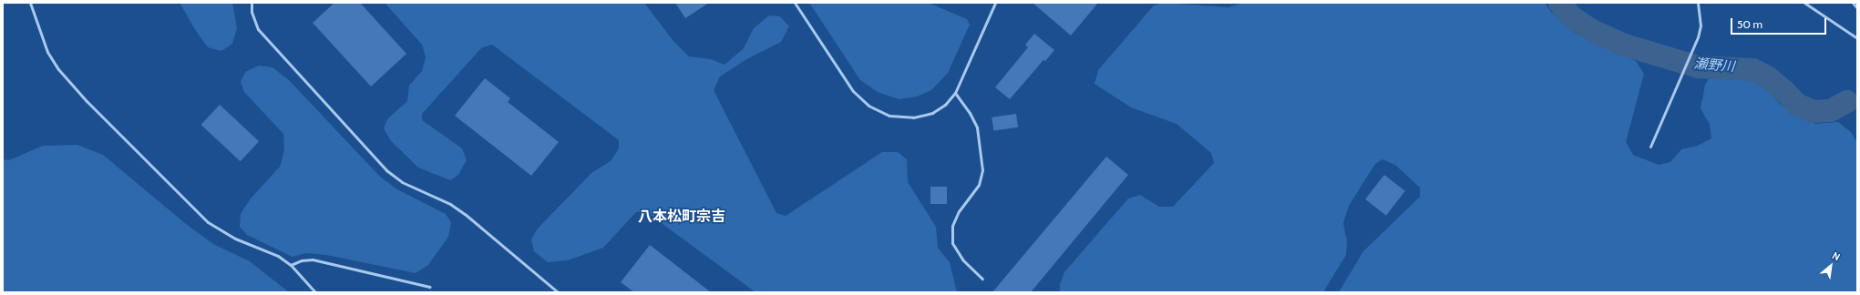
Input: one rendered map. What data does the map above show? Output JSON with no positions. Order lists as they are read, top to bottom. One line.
{"districts":["八本松町宗吉"],"water":["瀬野川"],"scale_bar":"50 m","north":"top right"}
